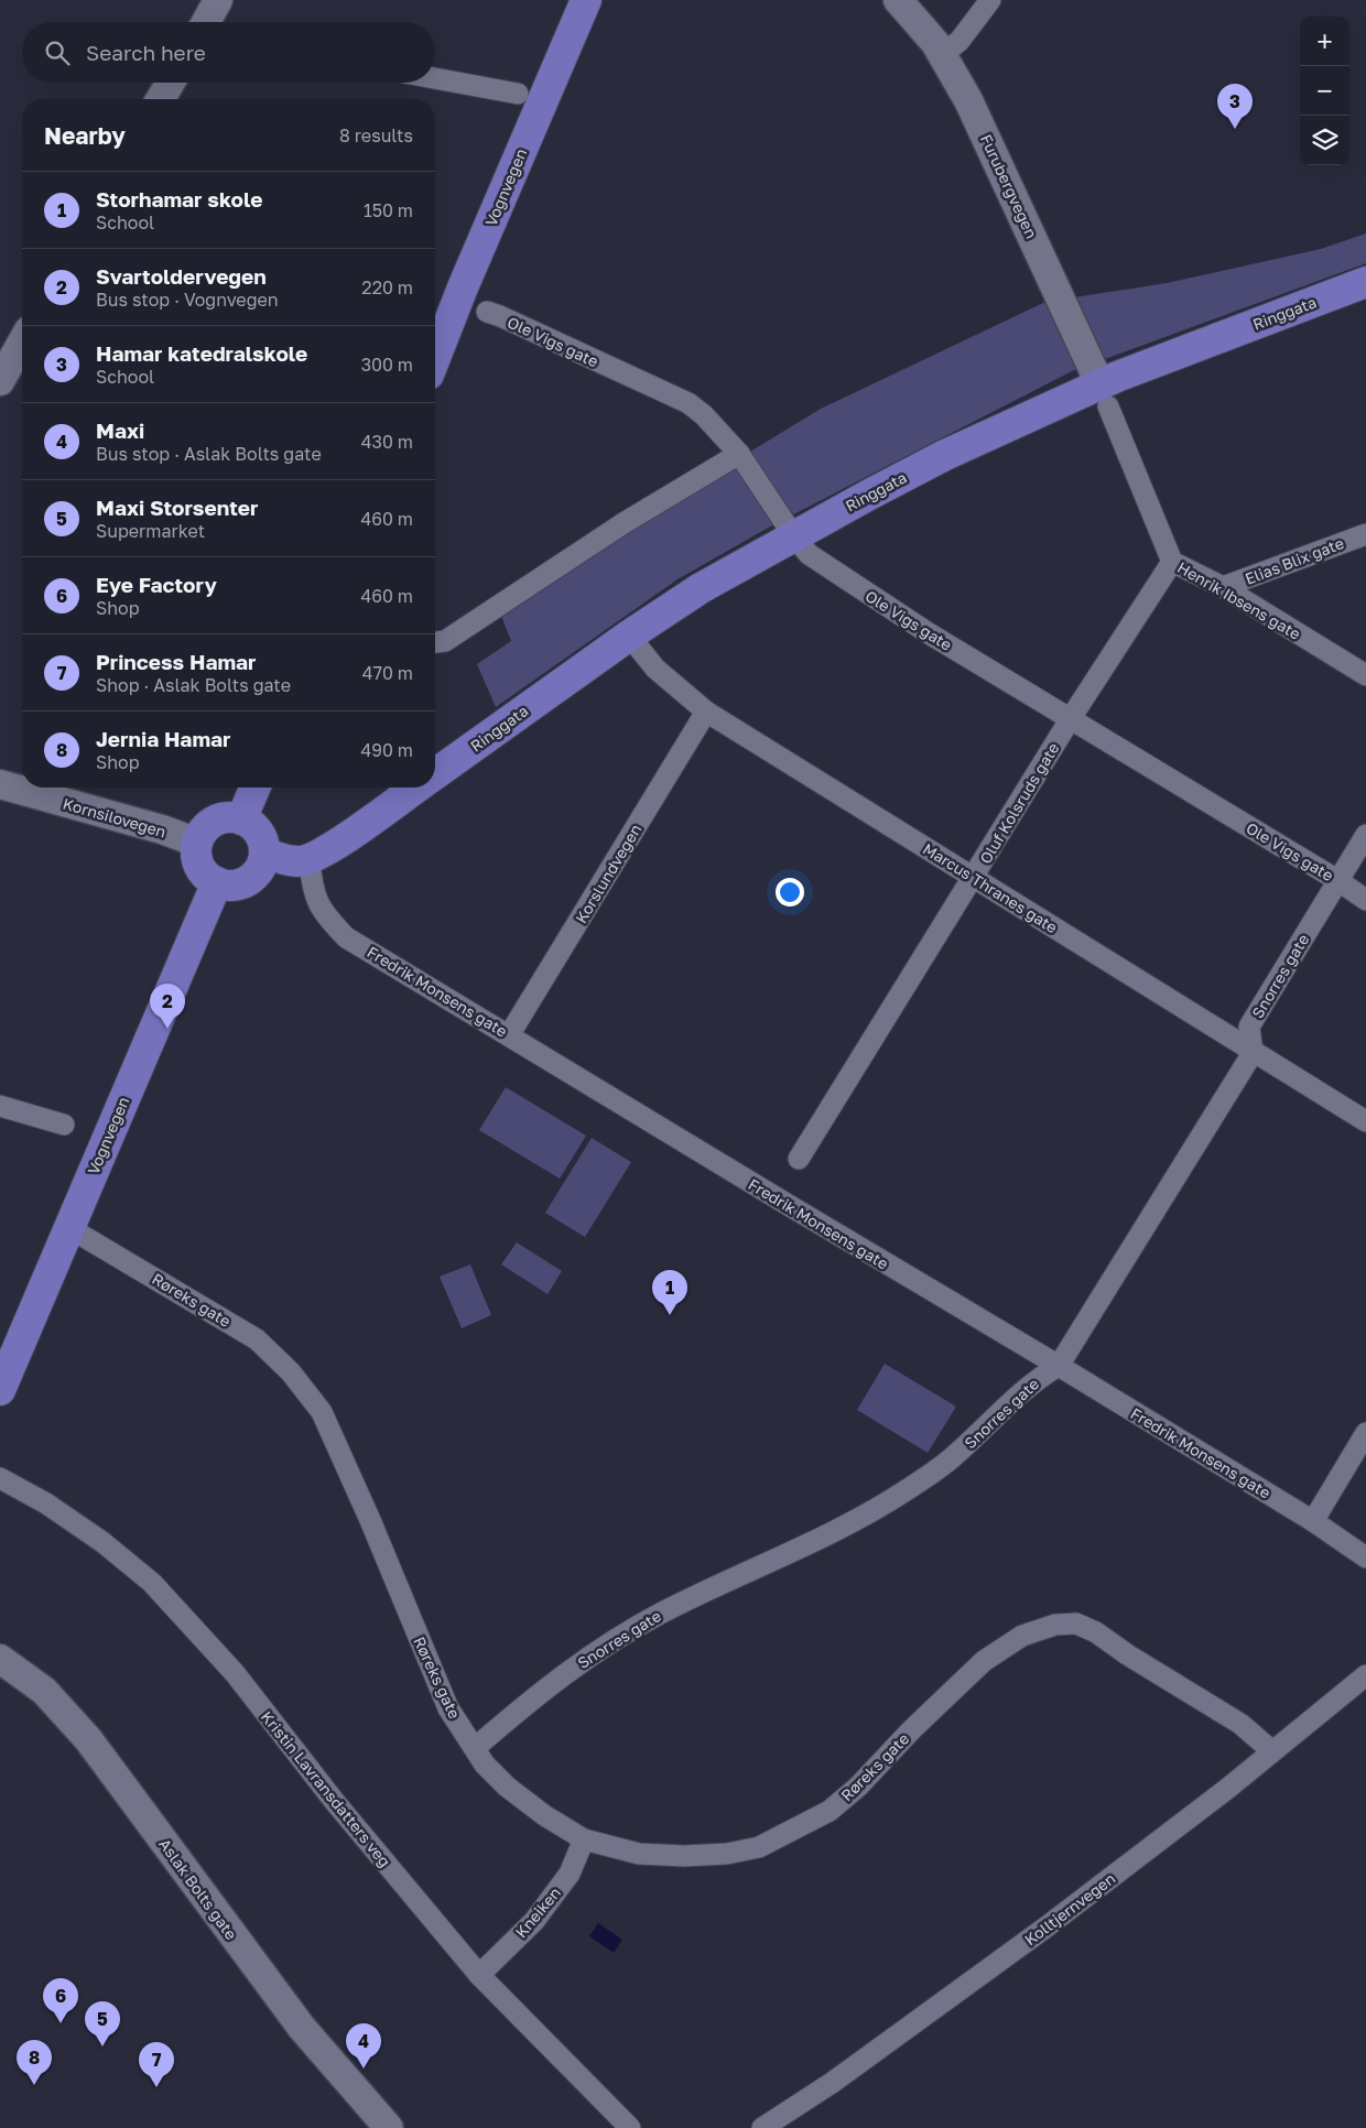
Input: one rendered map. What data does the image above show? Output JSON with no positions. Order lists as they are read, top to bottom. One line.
{"streets":{"main road":["Furubergvegen","Vognvegen","Ringgata","Kornsilovegen","Aslak Bolts gate"],"street":["Ole Vigs gate","Elias Blix gate","Henrik Ibsens gate","Oluf Kolsruds gate","Korslundvegen","Marcus Thranes gate","Snorres gate","Fredrik Monsens gate","Røreks gate","Kristin Lavransdatters veg","Kolltjernvegen","Kneiken"]},"crossings":[["Furubergvegen","Ringgata"],["Furubergvegen","Henrik Ibsens gate"],["Vognvegen","Kornsilovegen"],["Vognvegen","Røreks gate"],["Ringgata","Ole Vigs gate"],["Ringgata","Henrik Ibsens gate"],["Ringgata","Marcus Thranes gate"],["Ringgata","Fredrik Monsens gate"],["Ole Vigs gate","Oluf Kolsruds gate"],["Ole Vigs gate","Snorres gate"],["Elias Blix gate","Henrik Ibsens gate"],["Henrik Ibsens gate","Oluf Kolsruds gate"],["Oluf Kolsruds gate","Marcus Thranes gate"],["Korslundvegen","Marcus Thranes gate"],["Korslundvegen","Fredrik Monsens gate"],["Marcus Thranes gate","Snorres gate"],["Snorres gate","Fredrik Monsens gate"],["Snorres gate","Røreks gate"],["Røreks gate","Kolltjernvegen"],["Røreks gate","Kneiken"],["Kristin Lavransdatters veg","Kneiken"]],"page":{"map_buttons":["+","−"],"search":"Search here","pins":["3","2","1","6","5","4","8","7"],"heading":["Nearby","8 results"],"list":[{"mark":"1","name":"Storhamar skole","note":"School","value":"150 m"},{"mark":"2","name":"Svartoldervegen","note":"Bus stop · Vognvegen","value":"220 m"},{"mark":"3","name":"Hamar katedralskole","note":"School","value":"300 m"},{"mark":"4","name":"Maxi","note":"Bus stop · Aslak Bolts gate","value":"430 m"},{"mark":"5","name":"Maxi Storsenter","note":"Supermarket","value":"460 m"},{"mark":"6","name":"Eye Factory","note":"Shop","value":"460 m"},{"mark":"7","name":"Princess Hamar","note":"Shop · Aslak Bolts gate","value":"470 m"},{"mark":"8","name":"Jernia Hamar","note":"Shop","value":"490 m"}]}}
